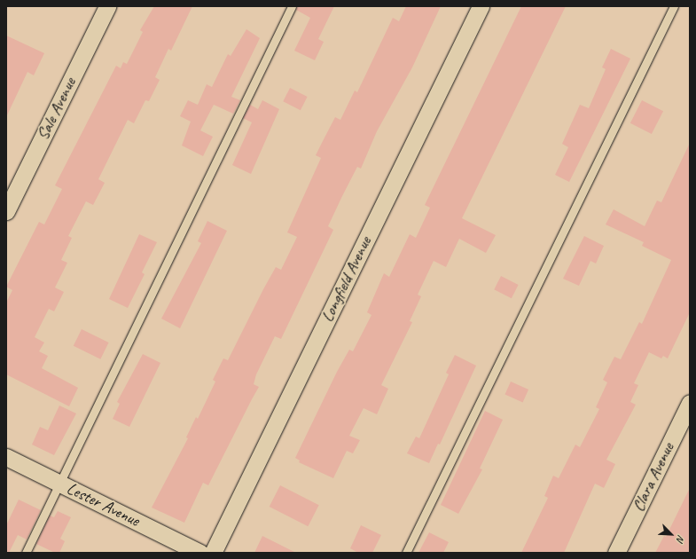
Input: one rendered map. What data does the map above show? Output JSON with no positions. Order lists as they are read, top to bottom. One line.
{"streets":{"street":["Sale Avenue","Longfield Avenue","Clara Avenue","Lester Avenue"]},"north":"bottom right"}
